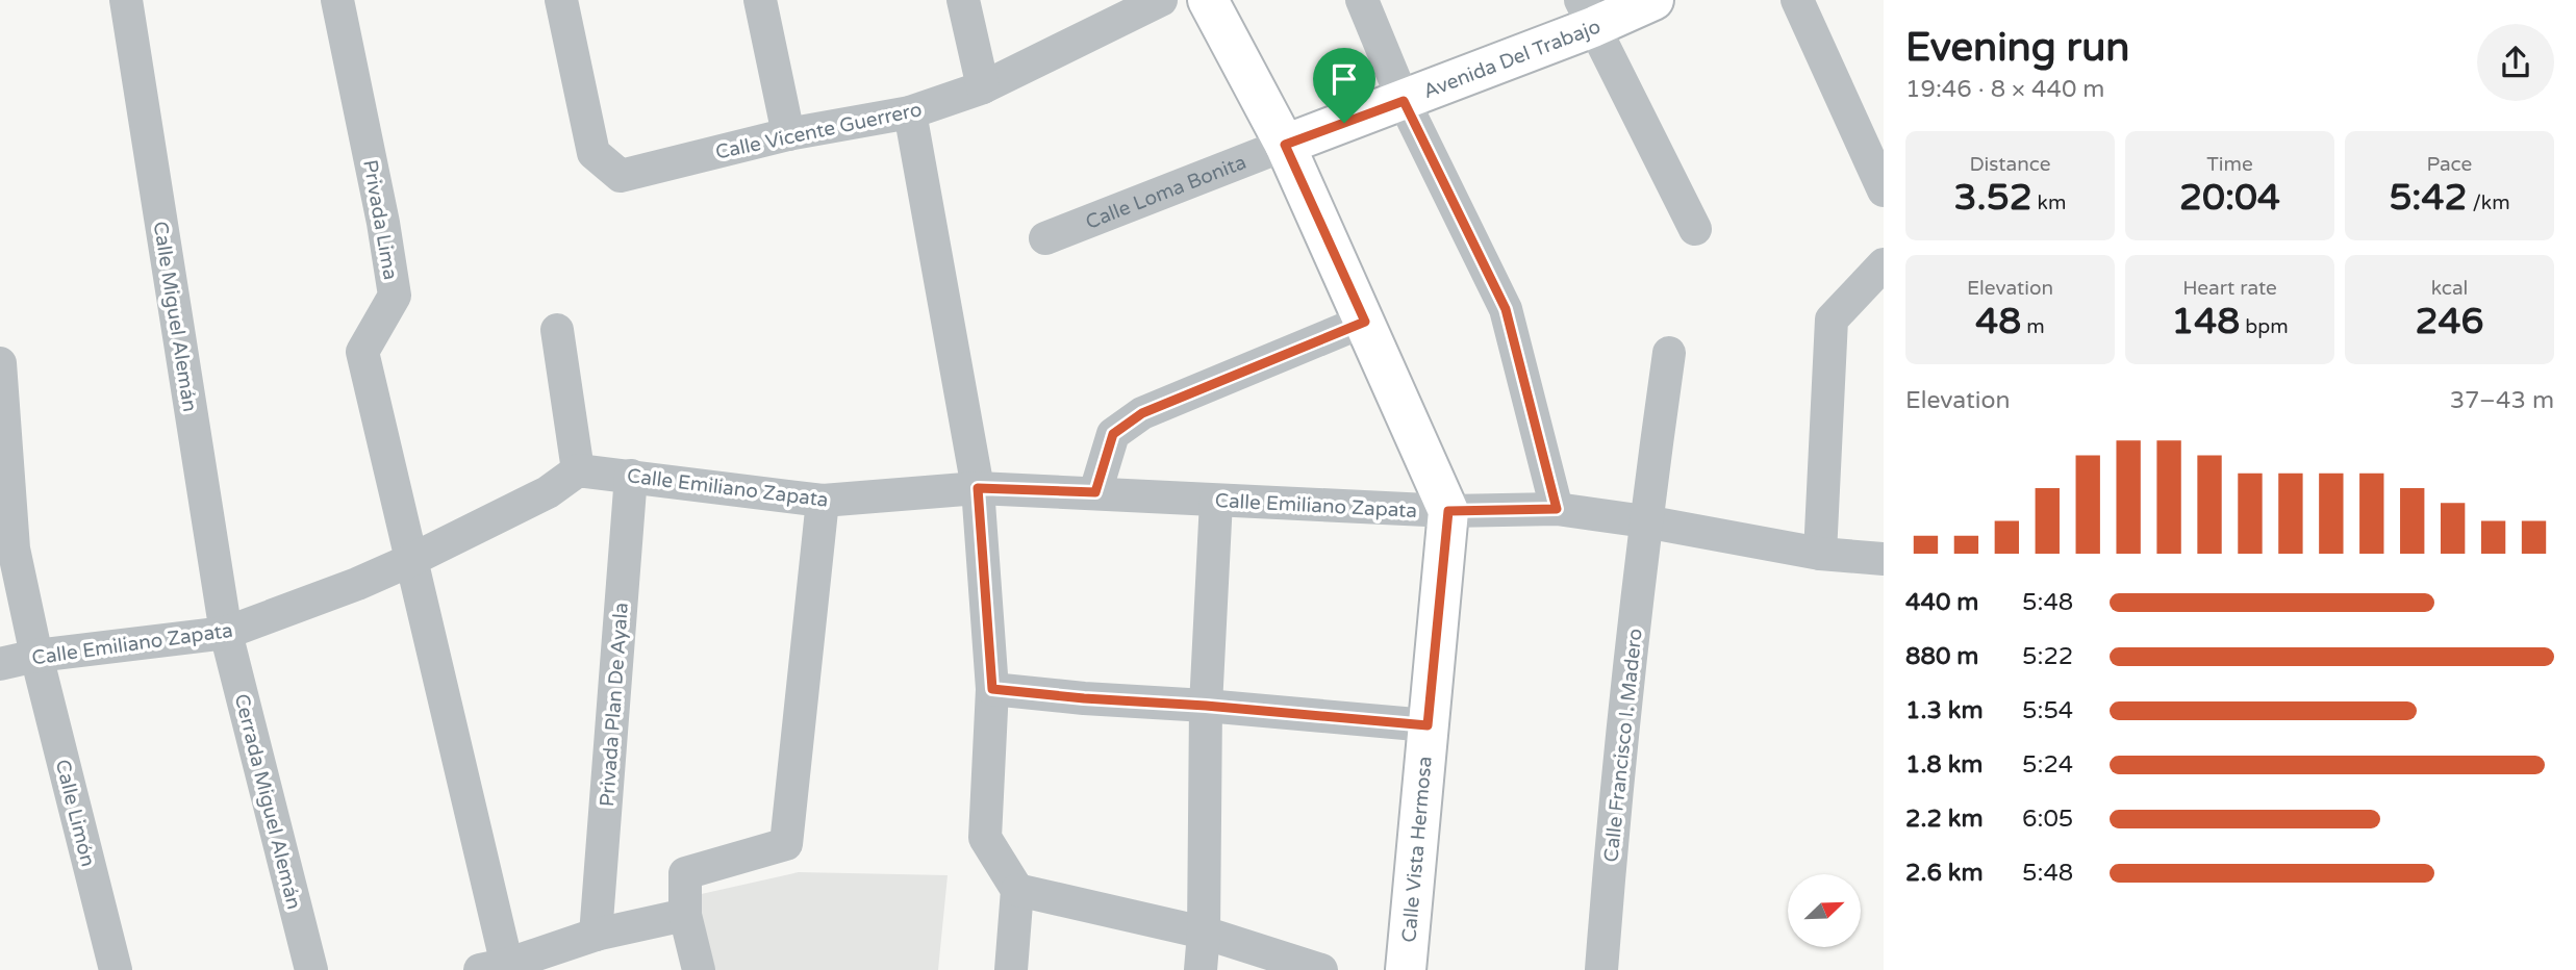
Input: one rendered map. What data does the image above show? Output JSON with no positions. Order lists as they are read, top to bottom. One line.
{"streets":{"street":["Avenida Del Trabajo","Calle Vicente Guerrero","Calle Loma Bonita","Privada Lima","Calle Miguel Alemán","Calle Emiliano Zapata","Privada Plan De Ayala","Calle Francisco I. Madero","Cerrada Miguel Alemán","Calle Limón","Calle Vista Hermosa"]},"crossings":[["Avenida Del Trabajo","Calle Loma Bonita"],["Privada Lima","Calle Emiliano Zapata"],["Calle Miguel Alemán","Calle Emiliano Zapata"],["Calle Miguel Alemán","Cerrada Miguel Alemán"],["Calle Emiliano Zapata","Privada Plan De Ayala"],["Calle Emiliano Zapata","Calle Francisco I. Madero"],["Calle Emiliano Zapata","Cerrada Miguel Alemán"],["Calle Emiliano Zapata","Calle Limón"],["Calle Emiliano Zapata","Calle Vista Hermosa"]],"north":"top right","page":{"heading":["Evening run","19:46 · 8 × 440 m"],"stats":[["Distance","3.52 km"],["Time","20:04"],["Pace","5:42 /km"],["Elevation","48 m"],["Heart rate","148 bpm"],["kcal","246"]],"chart":["Elevation","37–43 m"],"list":[{"name":"440 m","note":"5:48"},{"name":"880 m","note":"5:22"},{"name":"1.3 km","note":"5:54"},{"name":"1.8 km","note":"5:24"},{"name":"2.2 km","note":"6:05"},{"name":"2.6 km","note":"5:48"}]}}
